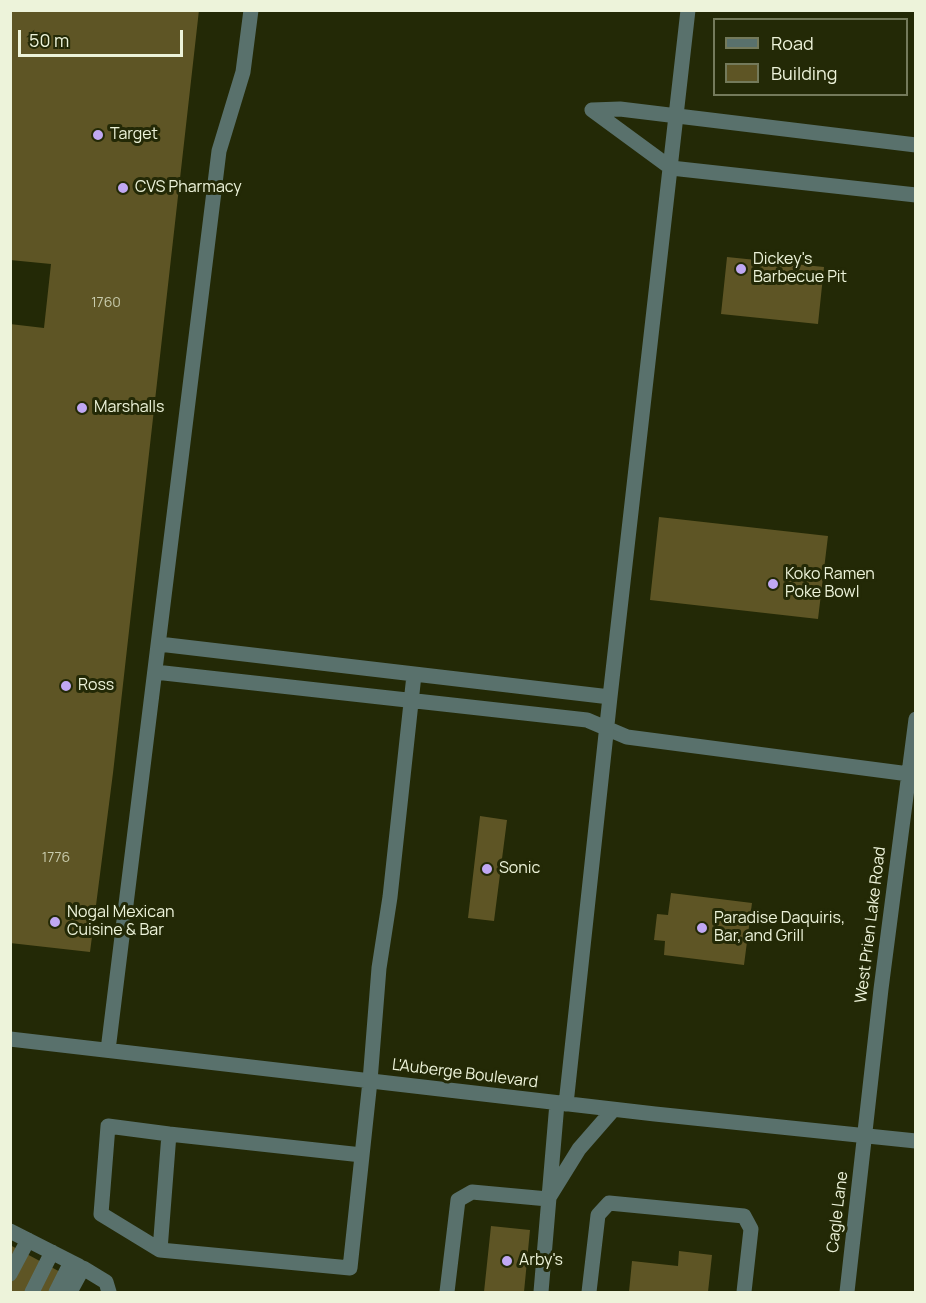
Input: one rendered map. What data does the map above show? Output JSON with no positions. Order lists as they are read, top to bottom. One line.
{"streets":{"street":["West Prien Lake Road","L'Auberge Boulevard","Cagle Lane"]},"crossings":[["West Prien Lake Road","L'Auberge Boulevard"],["West Prien Lake Road","Cagle Lane"],["L'Auberge Boulevard","Cagle Lane"]],"places":["Target","CVS Pharmacy","Dickey's Barbecue Pit","Marshalls","Koko Ramen Poke Bowl","Ross","Sonic","Nogal Mexican Cuisine & Bar","Paradise Daquiris, Bar, and Grill","Arby's"],"house_numbers":["1760","1776"],"legend":["Road","Building"],"scale_bar":"50 m"}
